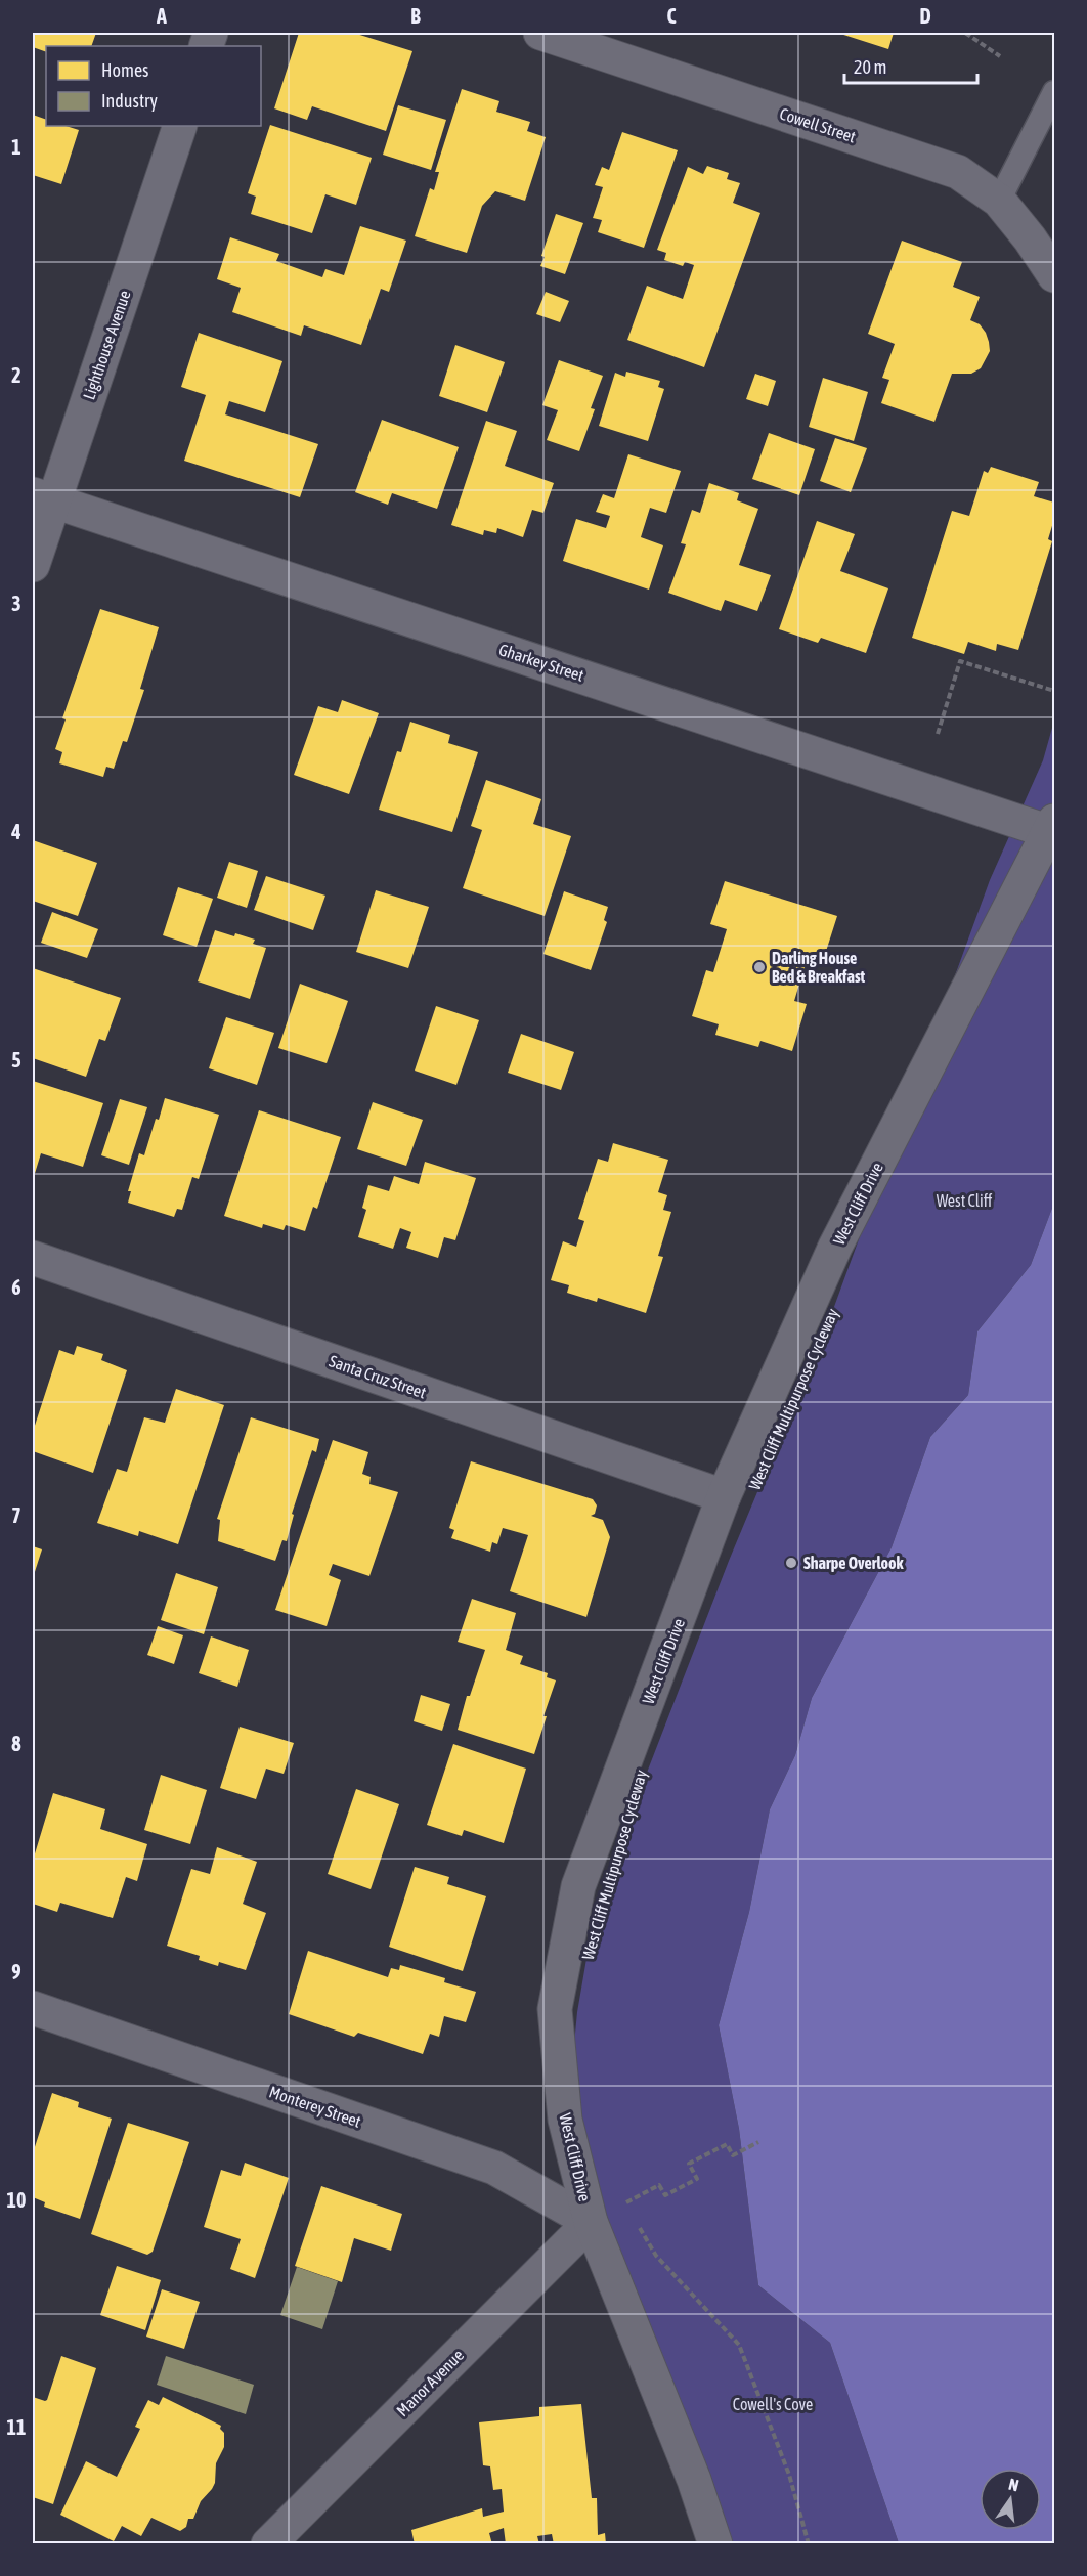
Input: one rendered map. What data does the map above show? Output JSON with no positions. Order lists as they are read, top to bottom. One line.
{"streets":{"street":["Cowell Street","Lighthouse Avenue","Gharkey Street","West Cliff Drive","Santa Cruz Street","Monterey Street","Manor Avenue"]},"crossings":[["Lighthouse Avenue","Gharkey Street"],["Gharkey Street","West Cliff Drive"],["West Cliff Drive","Santa Cruz Street"],["West Cliff Drive","Monterey Street"],["West Cliff Drive","Manor Avenue"],["Monterey Street","Manor Avenue"]],"parks":["West Cliff","Cowell's Cove"],"places":["Darling House Bed & Breakfast","Sharpe Overlook"],"legend":["Homes","Industry"],"scale_bar":"20 m","north":"top","grid":{"columns":["A","B","C","D"],"rows":["1","2","3","4","5","6","7","8","9","10","11"]}}
